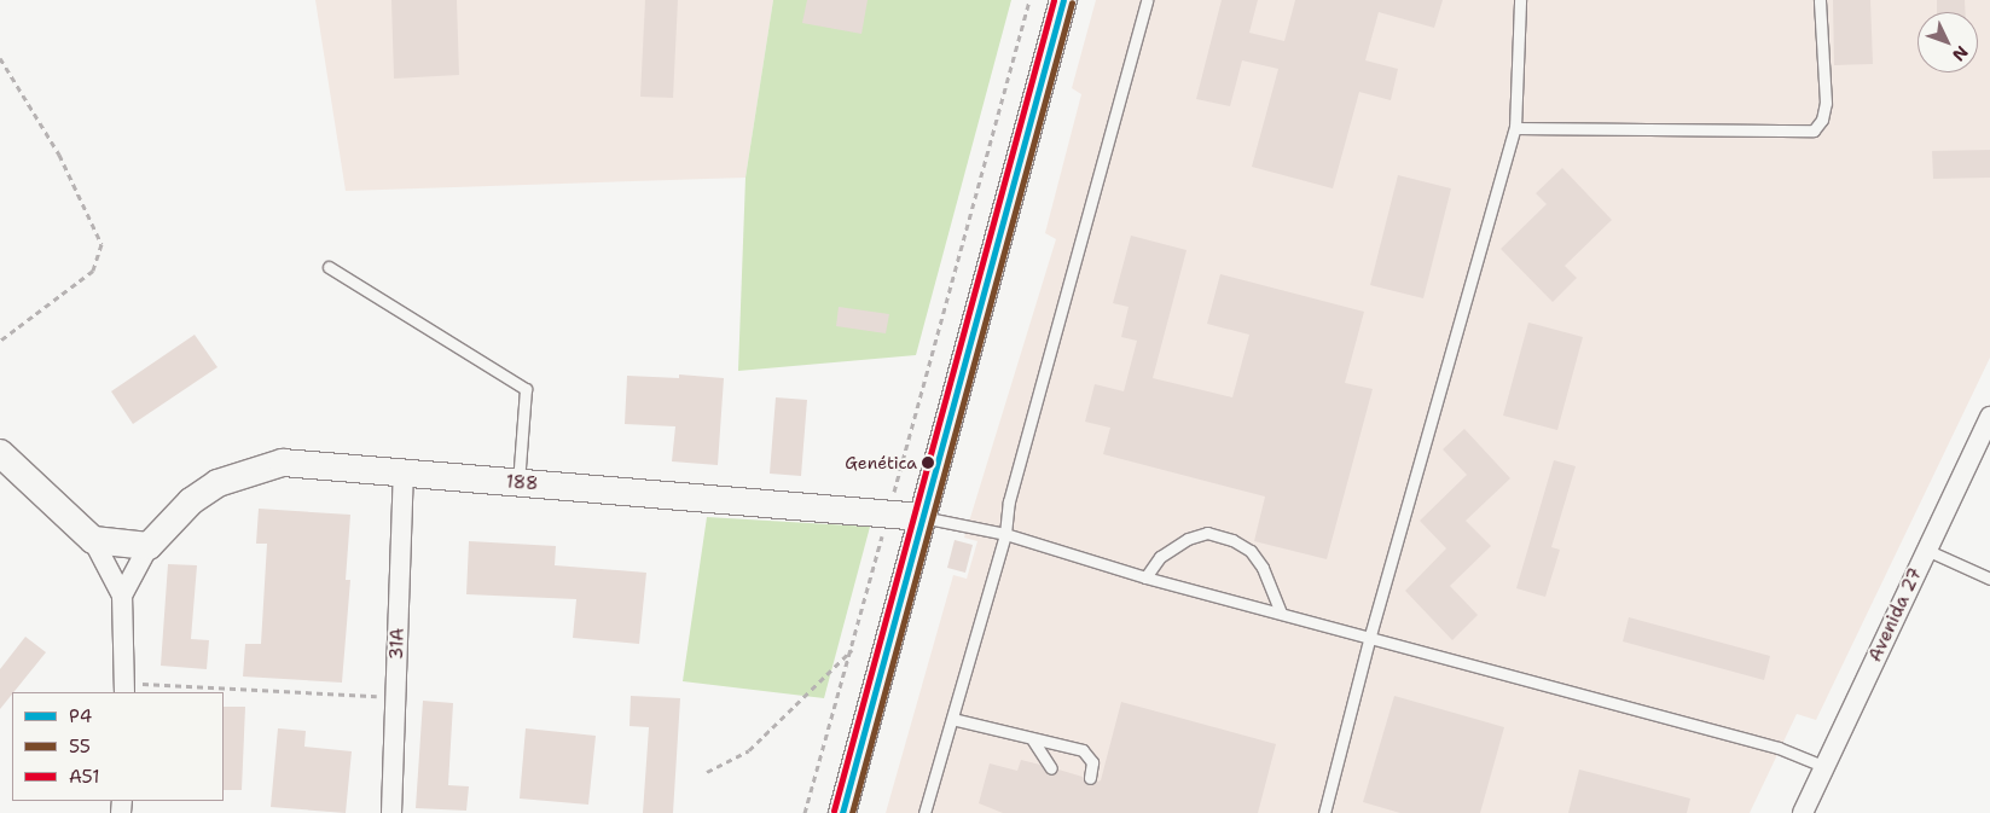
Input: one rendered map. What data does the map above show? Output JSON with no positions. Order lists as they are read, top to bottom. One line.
{"streets":{"street":["188","Avenida 27","31A"]},"crossings":[["188","31A"]],"places":["Genética"],"lines":["transit line P4","transit line A51","transit line 55"],"legend":["P4","55","A51"],"north":"bottom right"}
